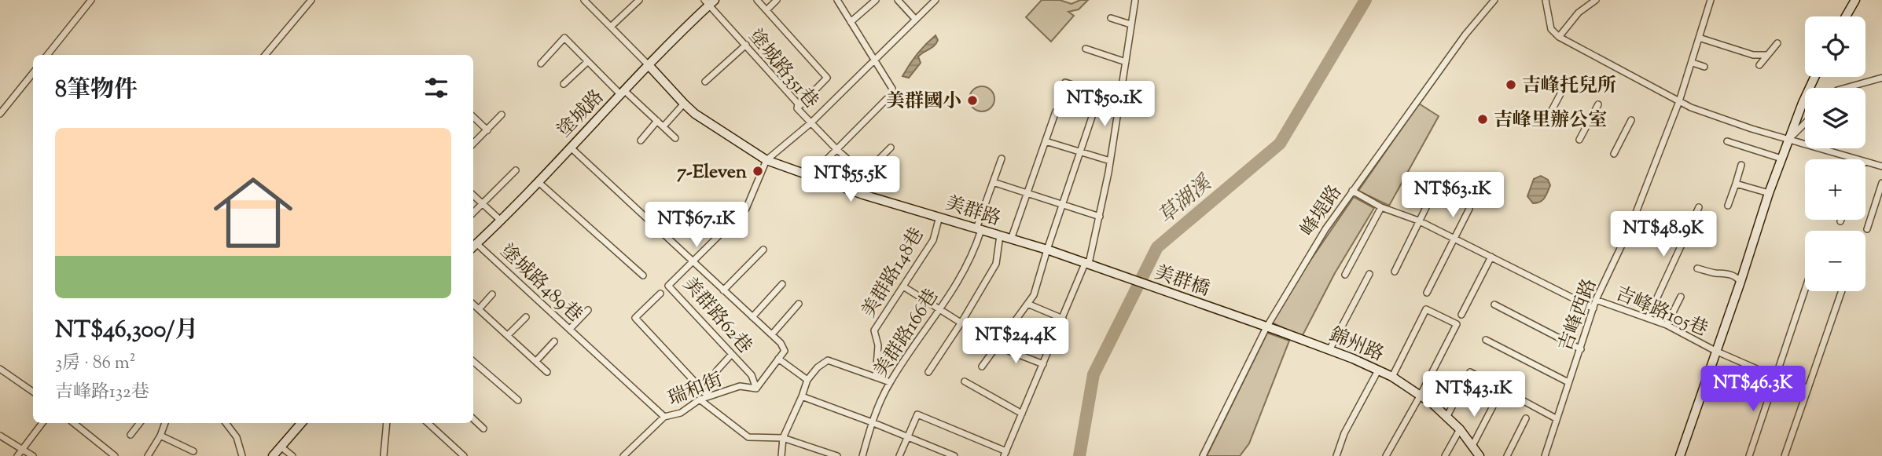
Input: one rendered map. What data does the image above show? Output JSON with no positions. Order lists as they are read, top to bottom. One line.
{"streets":{"street":["塗城路351巷","塗城路","美群路","峰堤路","美群路148巷","美群橋","塗城路489巷","吉峰路105巷","美群路62巷","吉峰西路","美群路166巷","錦州路","瑞和街"]},"crossings":[["塗城路351巷","塗城路"],["塗城路","美群路"],["塗城路","塗城路489巷"],["美群路","美群路148巷"],["美群路","美群橋"],["美群路","美群路62巷"],["美群路","美群路166巷"],["峰堤路","美群橋"],["峰堤路","錦州路"],["美群橋","錦州路"],["塗城路489巷","瑞和街"],["吉峰路105巷","吉峰西路"],["美群路62巷","瑞和街"]],"water":["草湖溪"],"places":["吉峰托兒所","美群國小","吉峰里辦公室","7-Eleven"],"page":{"map_buttons":["+","−"],"heading":"8筆物件","price":["NT$50.1K","NT$55.5K","NT$63.1K","NT$67.1K","NT$48.9K","NT$24.4K","NT$46.3K","NT$43.1K"],"list":[{"name":"NT$46,300/月","note":"3房 · 86 m² · 吉峰路132巷"}]}}
